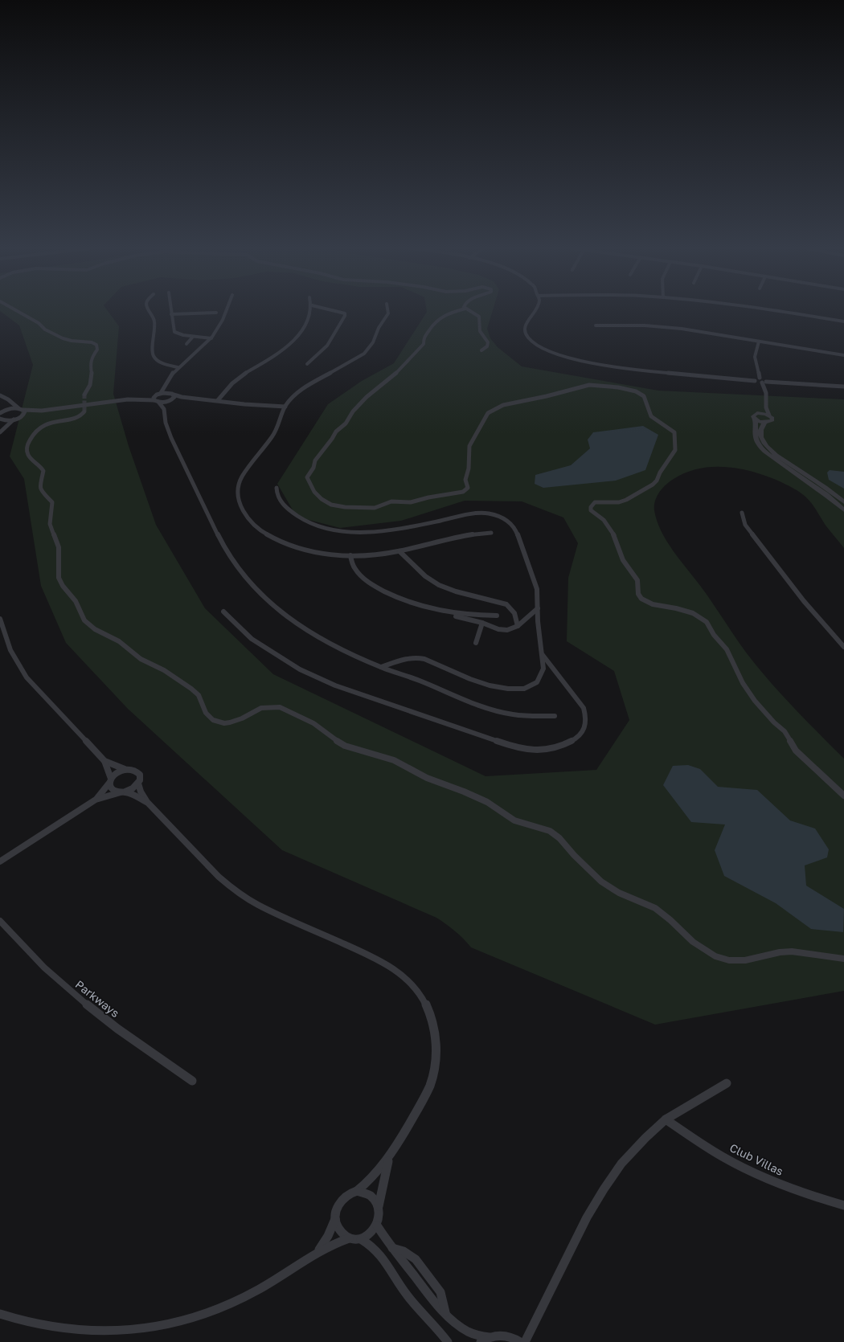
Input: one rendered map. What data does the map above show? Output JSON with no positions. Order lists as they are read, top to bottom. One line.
{"streets":{"street":["Parkways","Club Villas"]}}
